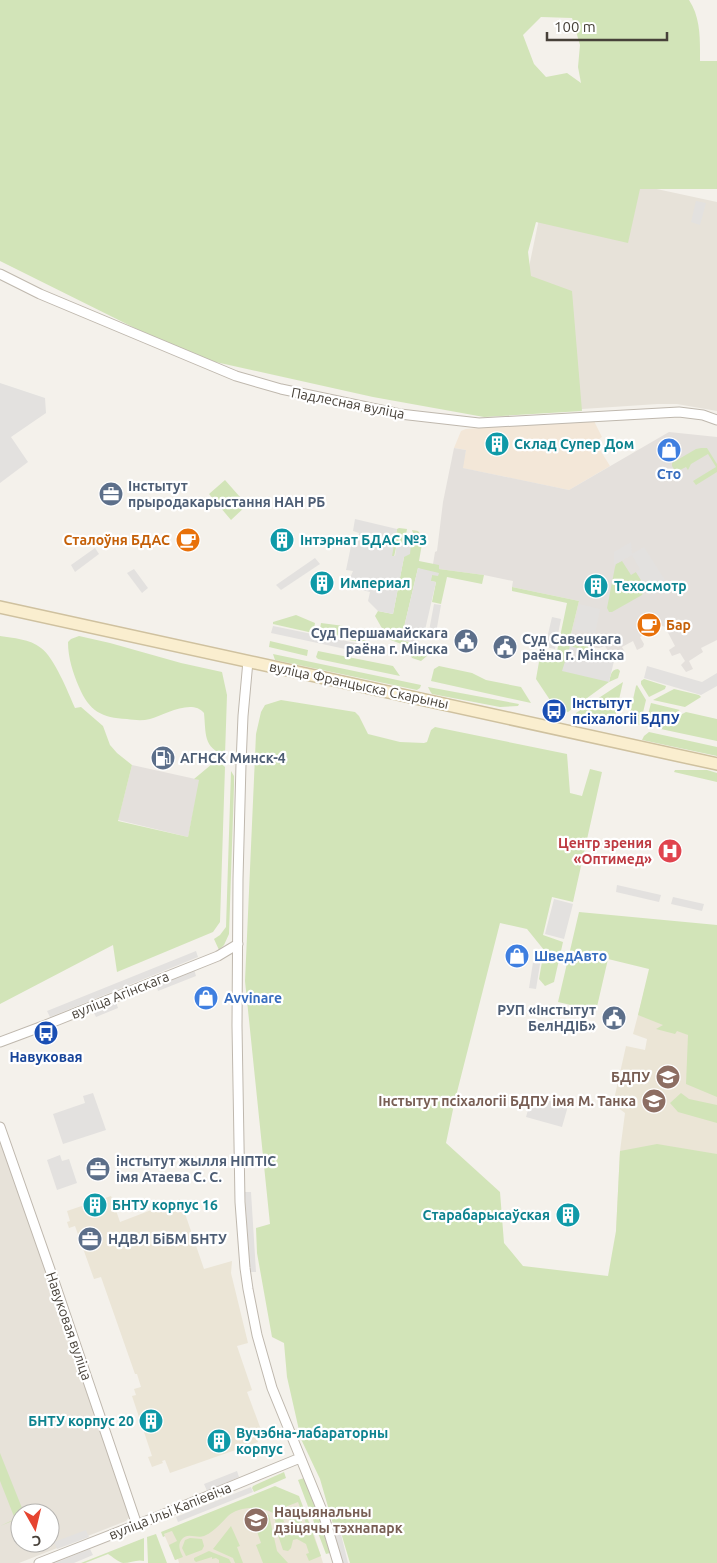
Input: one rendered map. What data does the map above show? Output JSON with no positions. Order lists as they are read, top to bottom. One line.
{"streets":{"main road":["вуліца Францыска Скарыны"],"street":["Падлесная вуліца","вуліца Агінскага","Навуковая вуліца","вуліца Ільі Капіевіча"]},"crossings":[["Навуковая вуліца","вуліца Ільі Капіевіча"]],"places":{"building":["Склад Супер Дом","Інтэрнат БДАС №3","Империал","Техосмотр","БНТУ корпус 16","Старабарысаўская","БНТУ корпус 20","Вучэбна-лабараторны корпус"],"shop":["Сто","ШведАвто","Avvinare"],"office":["Інстытут прыродакарыстання НАН РБ","інстытут жылля НІПТІС імя Атаева С. С.","НДВЛ БіБМ БНТУ"],"cafe":["Сталоўня БДАС","Бар"],"public building":["Суд Першамайскага раёна г. Мінска","Суд Савецкага раёна г. Мінска","РУП «Інстытут БелНДІБ»"],"bus stop":["Інстытут псіхалогіі БДПУ","Навуковая"],"fuel station":["АГНСК Минск-4"],"hospital":["Центр зрения «Оптимед»"],"school or university":["БДПУ","Інстытут псіхалогіі БДПУ імя М. Танка","Нацыянальны дзіцячы тэхнапарк"]},"scale_bar":"100 m","north":"bottom"}
